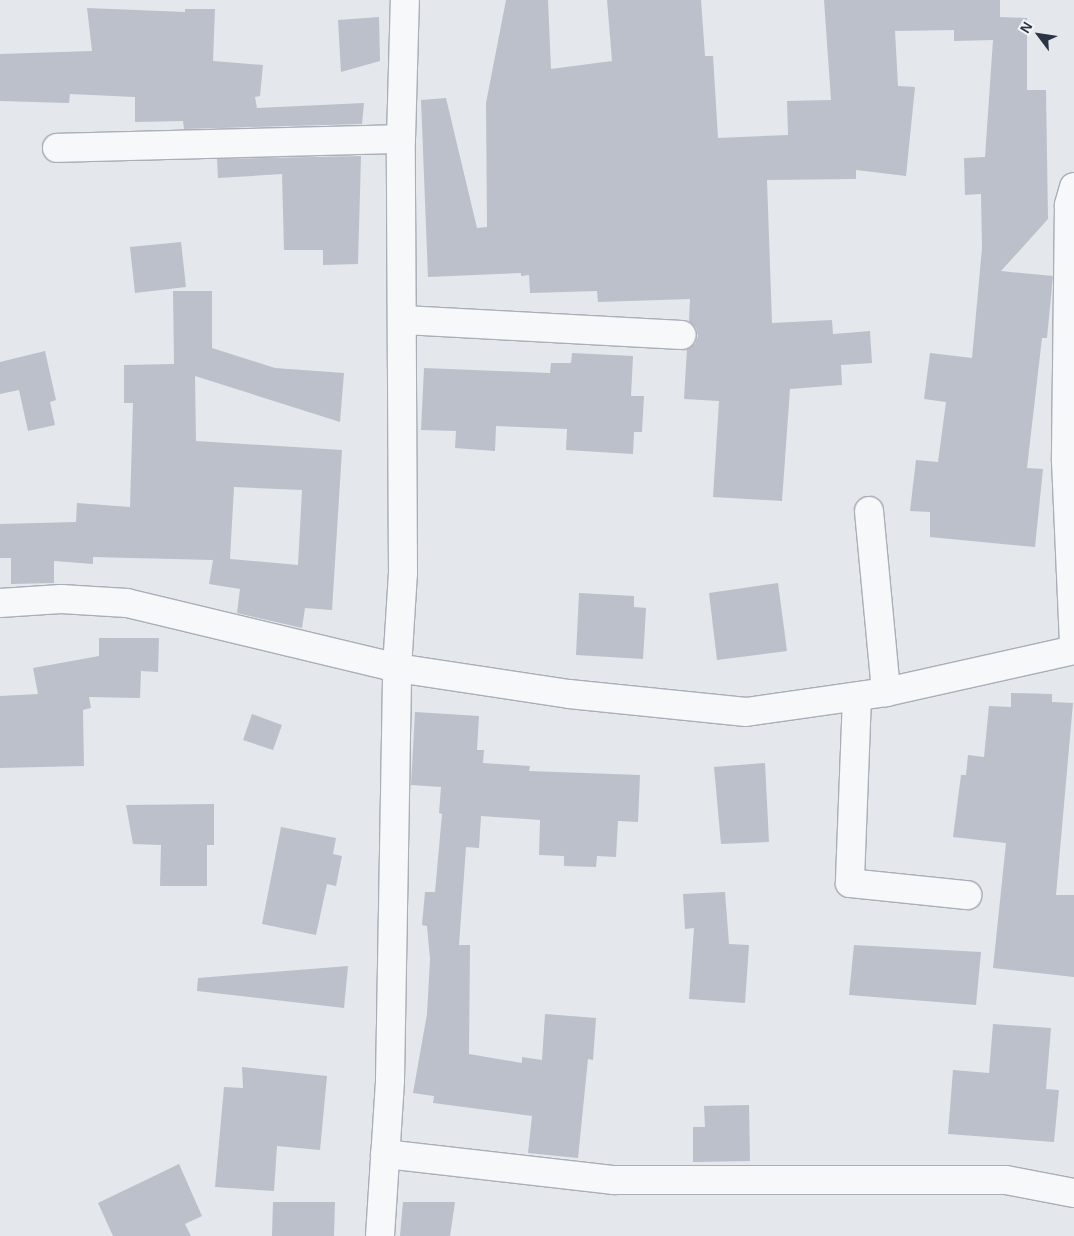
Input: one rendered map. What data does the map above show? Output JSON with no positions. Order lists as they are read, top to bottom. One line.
{"north":"top left"}
